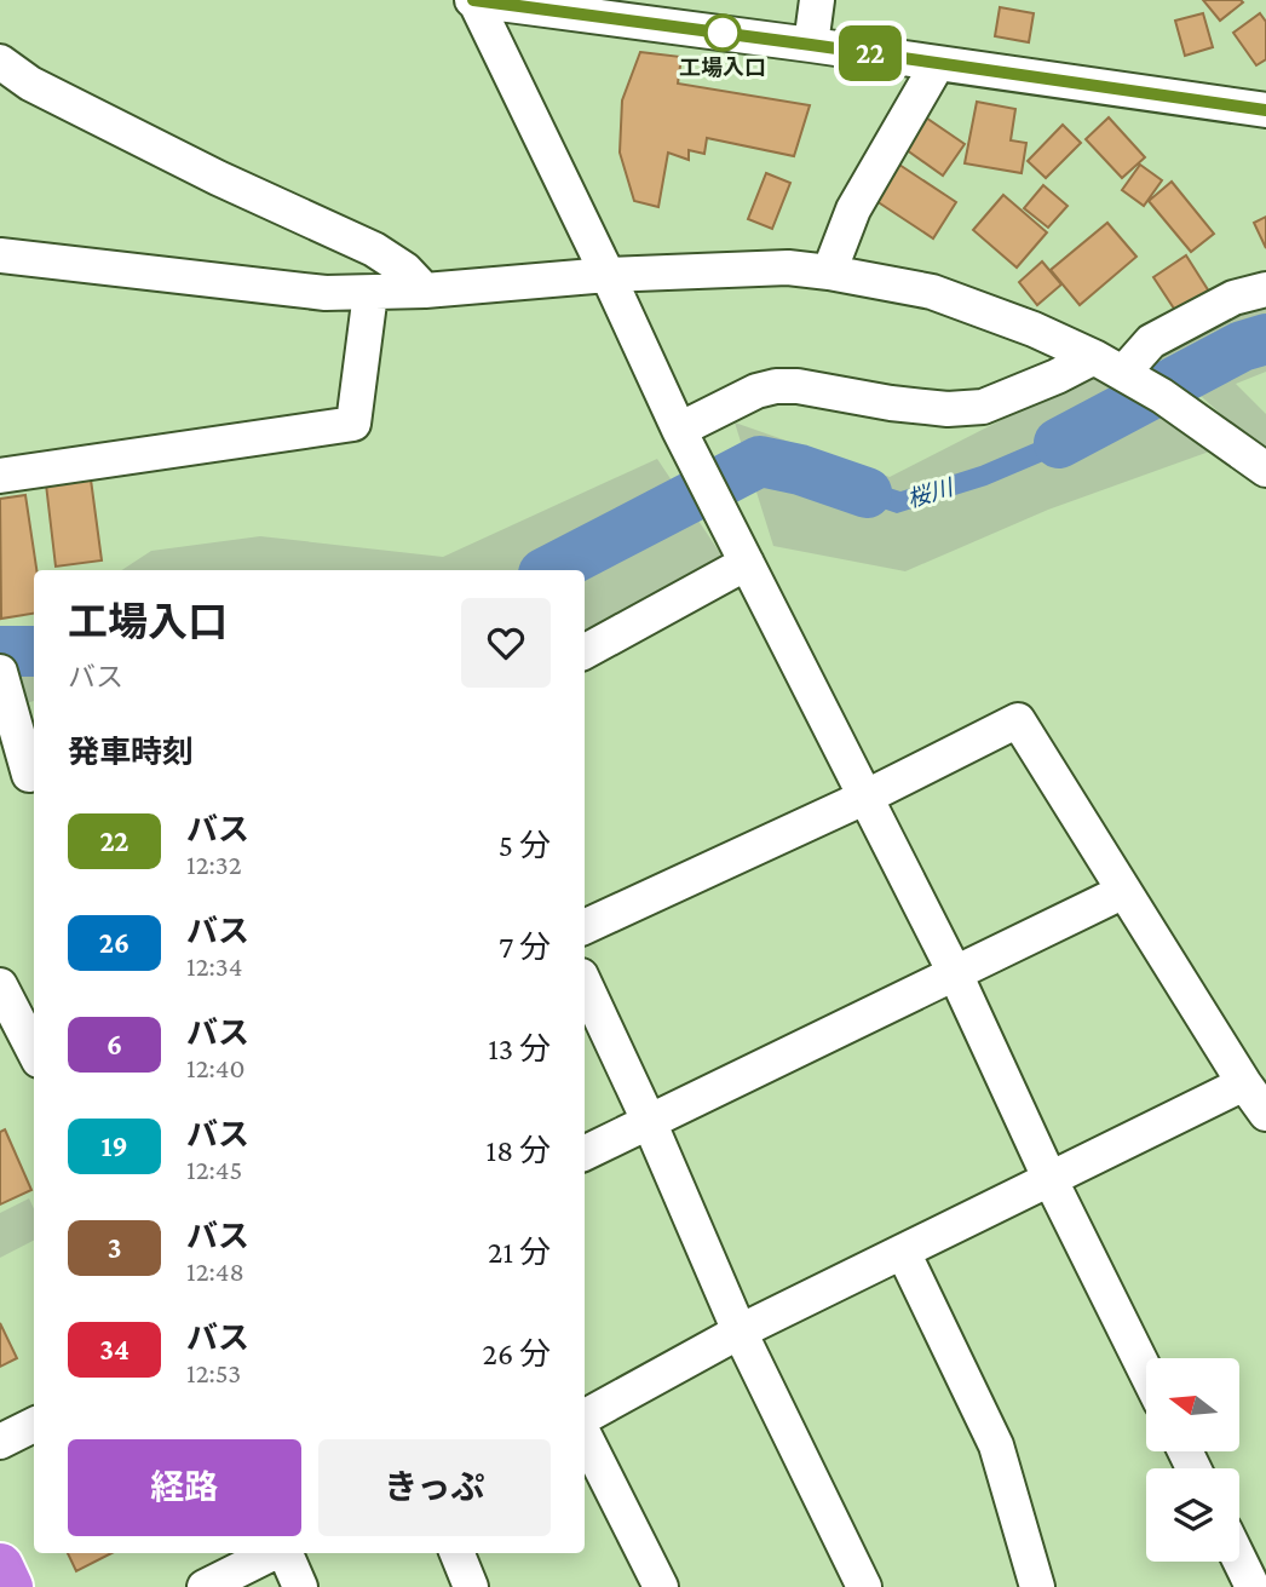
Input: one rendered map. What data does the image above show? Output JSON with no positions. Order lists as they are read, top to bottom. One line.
{"water":["桜川"],"places":["工場入口"],"lines":["bus line 22"],"north":"left","page":{"on_map":"22","heading":[["工場入口","バス"],"発車時刻"],"list":[{"mark":"22","name":"バス","note":"12:32","value":"5 分"},{"mark":"26","name":"バス","note":"12:34","value":"7 分"},{"mark":"6","name":"バス","note":"12:40","value":"13 分"},{"mark":"19","name":"バス","note":"12:45","value":"18 分"},{"mark":"3","name":"バス","note":"12:48","value":"21 分"},{"mark":"34","name":"バス","note":"12:53","value":"26 分"}],"buttons":["経路","きっぷ"]}}
